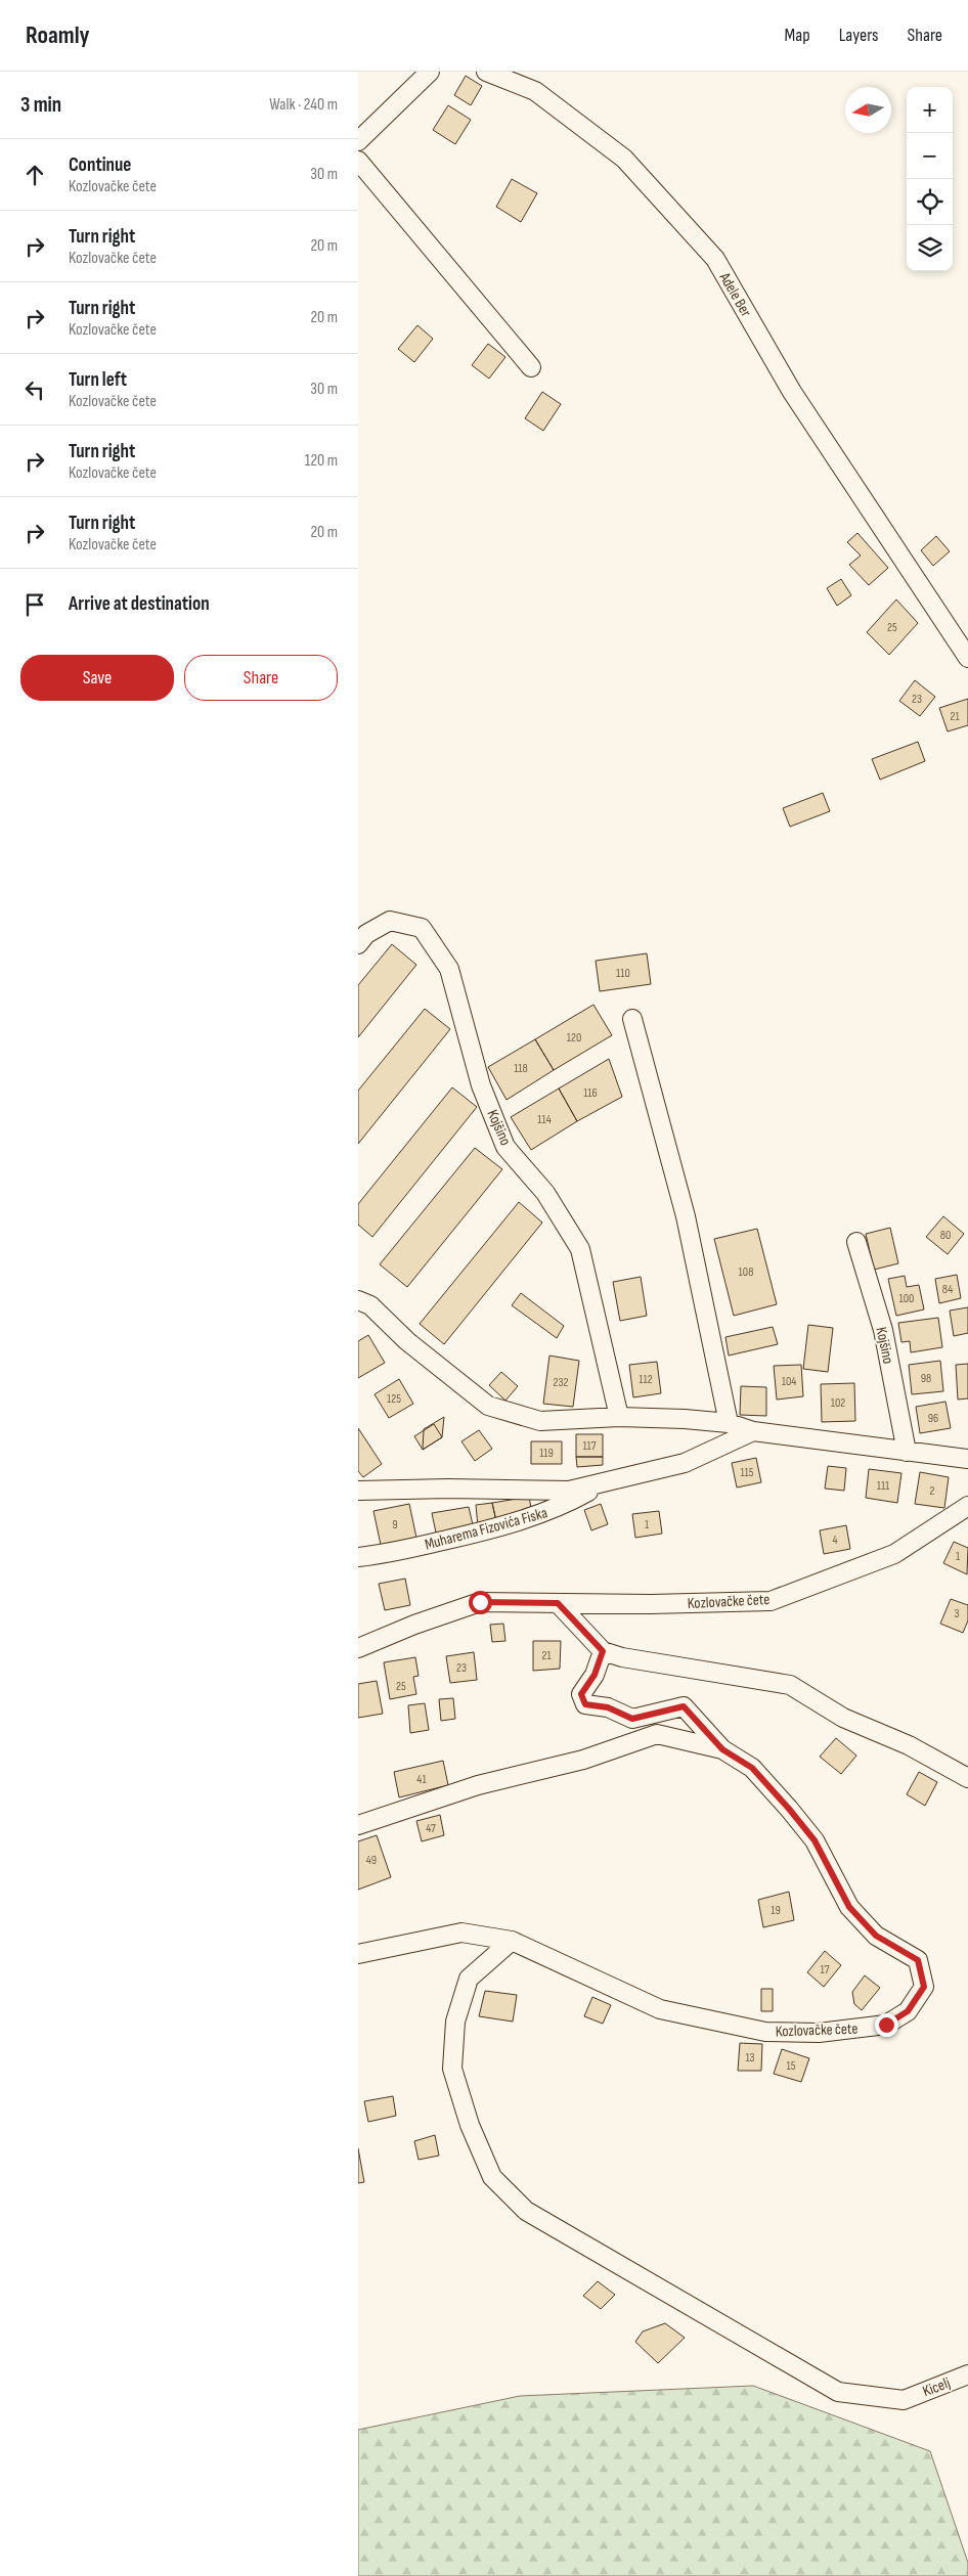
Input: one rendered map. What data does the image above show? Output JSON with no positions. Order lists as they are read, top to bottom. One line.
{"streets":{"street":["Adele Ber","Kojšino","Muharema Fizovića Fiska","Kozlovačke čete","Kicelj"]},"crossings":[["Kozlovačke čete","Kicelj"]],"house_numbers":["25","23","21","110","120","118","116","114","80","108","84","100","98","112","104","232","125","102","96","117","119","115","111","2","9","1","4","1","3","21","23","25","41","47","49","19","17","13","15"],"north":"left","page":{"header":"Roamly","nav":["Map","Layers","Share"],"heading":["3 min","Walk · 240 m"],"map_buttons":["+","−"],"list":[["Continue","Kozlovačke čete","30 m"],["Turn right","Kozlovačke čete","20 m"],["Turn right","Kozlovačke čete","20 m"],["Turn left","Kozlovačke čete","30 m"],["Turn right","Kozlovačke čete","120 m"],["Turn right","Kozlovačke čete","20 m"],"Arrive at destination"],"buttons":["Save","Share"]}}
